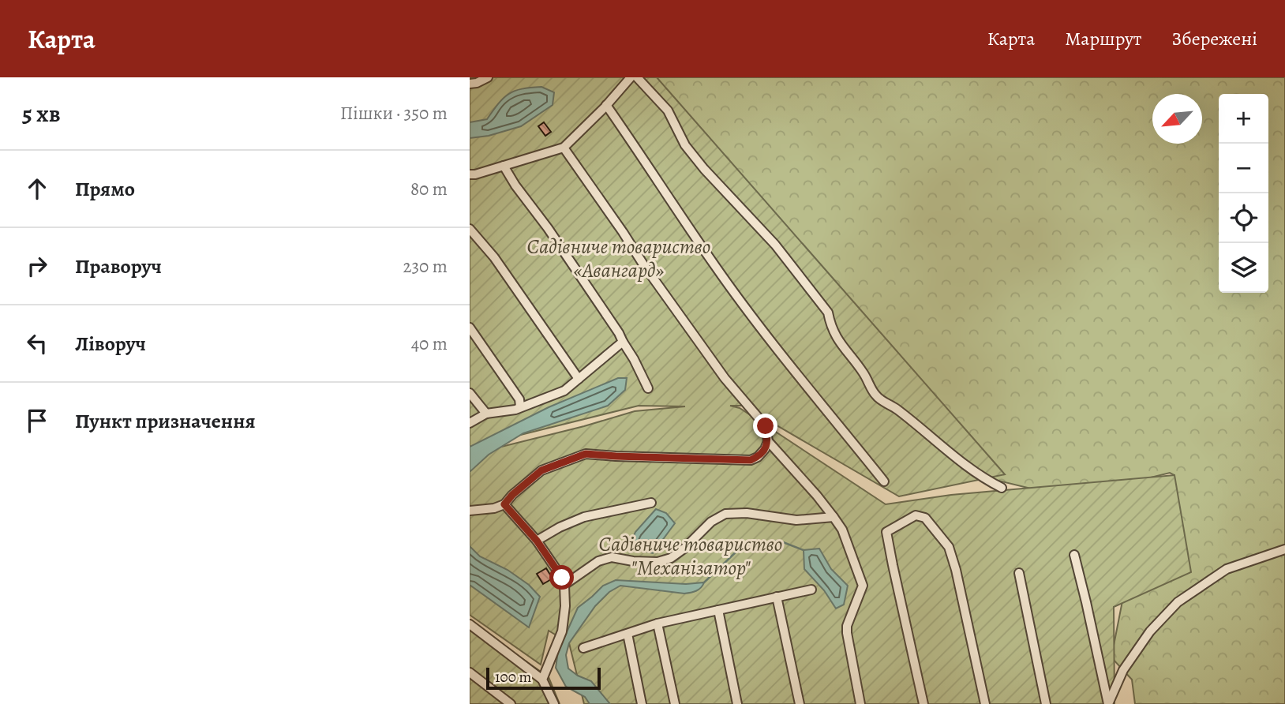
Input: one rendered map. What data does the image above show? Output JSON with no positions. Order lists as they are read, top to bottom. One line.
{"parks":["Садівниче товариство «Авангард»","Садівниче товариство \"Механізатор\""],"scale_bar":"100 m","north":"bottom left","page":{"header":"Карта","nav":["Карта","Маршрут","Збережені"],"heading":["5 хв","Пішки · 350 m"],"map_buttons":["+","−"],"list":[["Прямо","80 m"],["Праворуч","230 m"],["Ліворуч","40 m"],"Пункт призначення"],"scale":"100 m"}}
